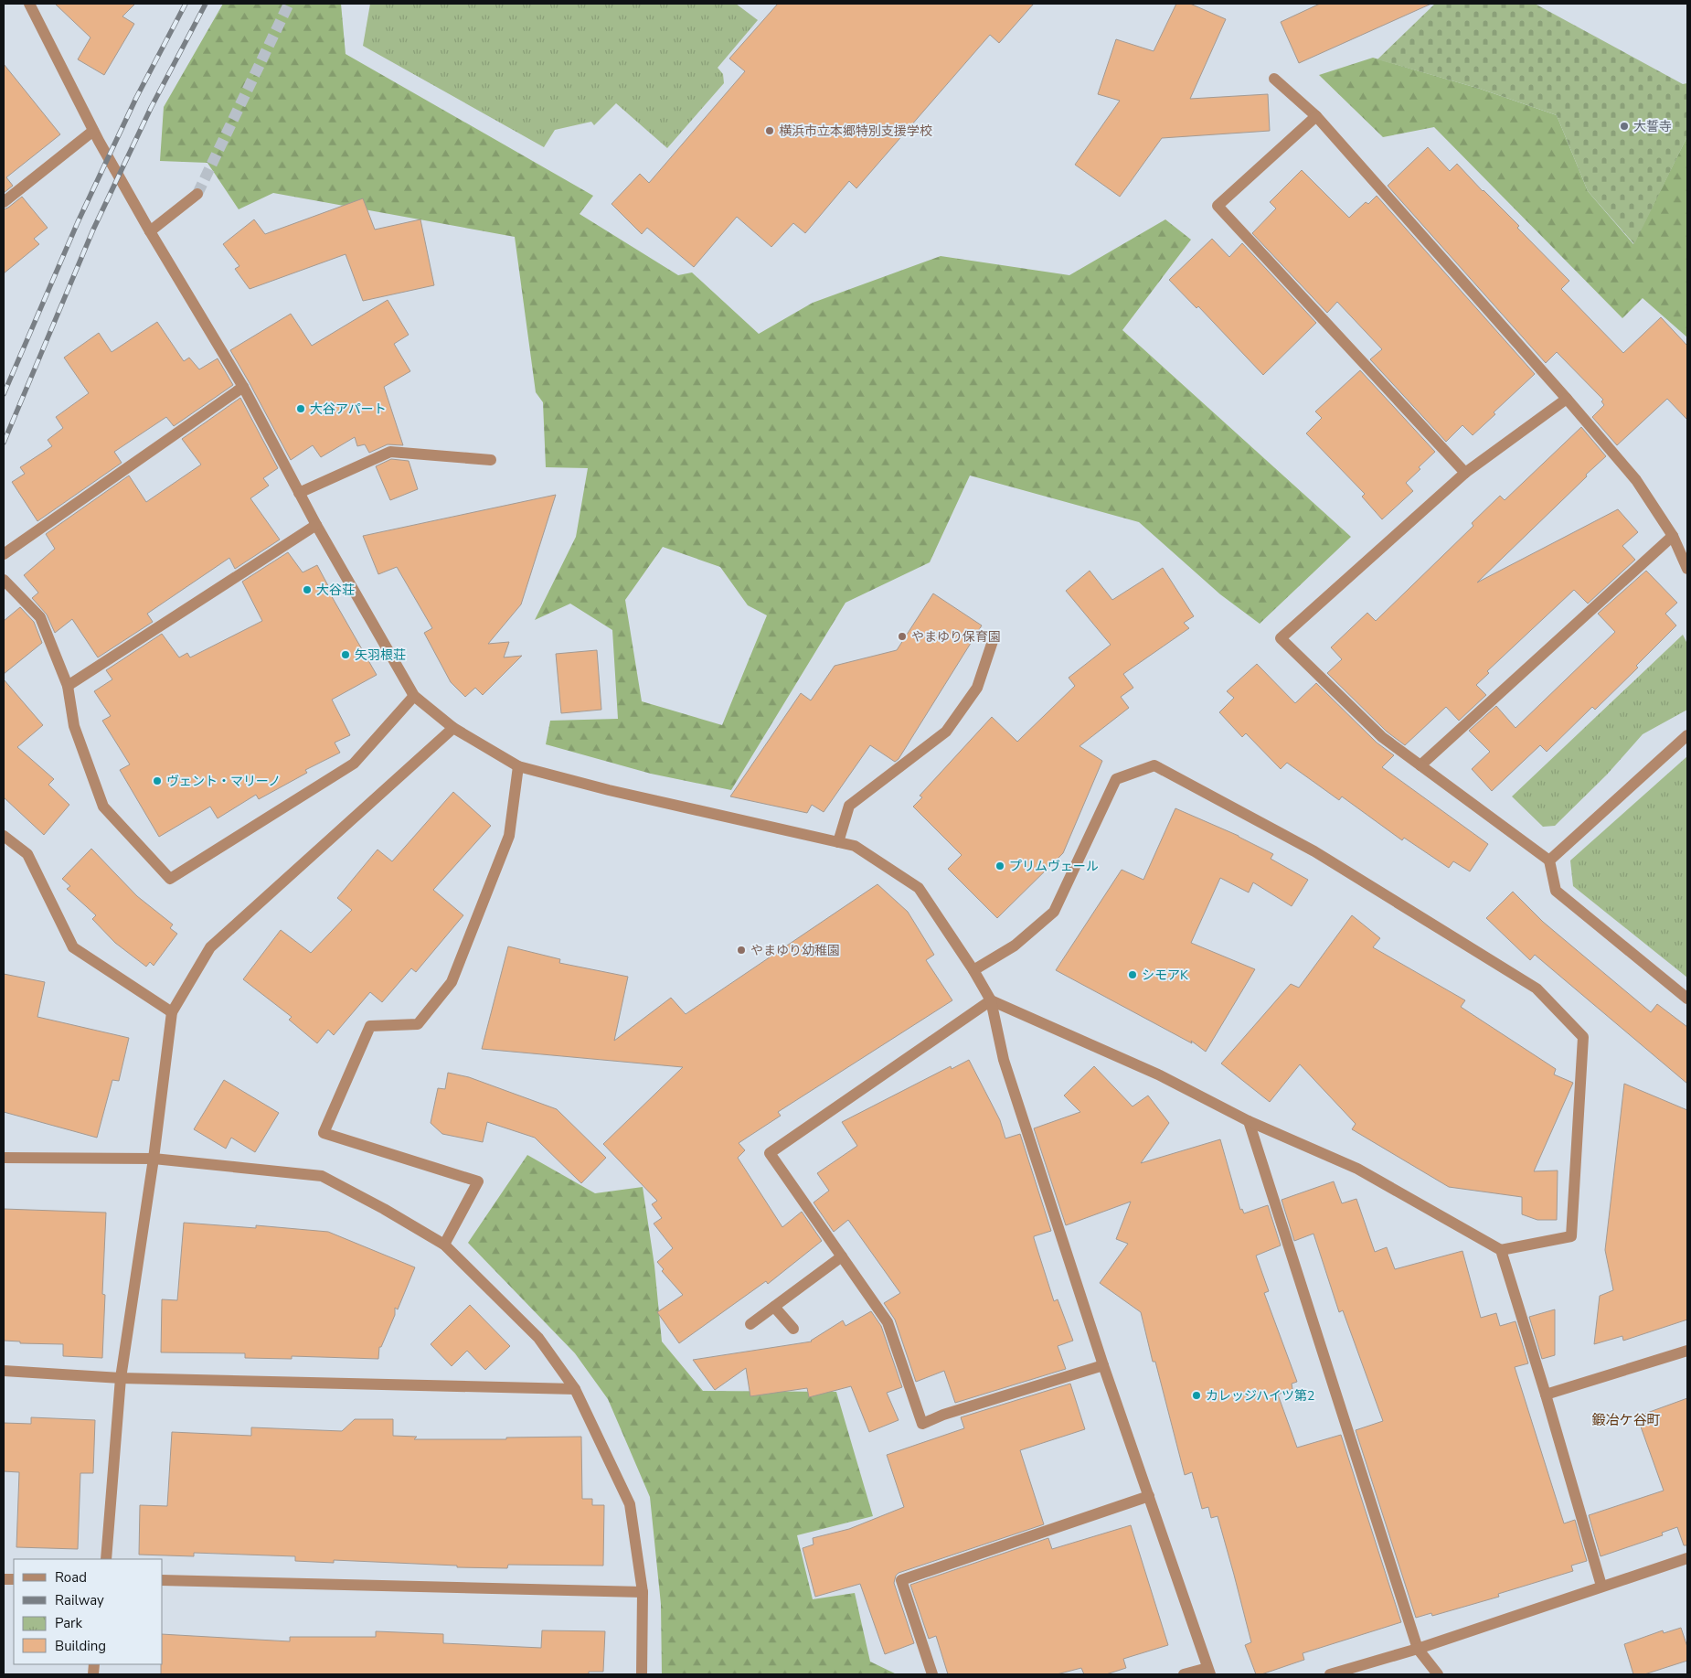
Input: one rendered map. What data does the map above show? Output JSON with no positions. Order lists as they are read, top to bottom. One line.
{"districts":["鍛冶ケ谷町"],"places":["大誓寺","横浜市立本郷特別支援学校","大谷アパート","大谷荘","やまゆり保育園","矢羽根荘","ヴェント・マリーノ","プリムヴェール","やまゆり幼稚園","シモアK","カレッジハイツ第2"],"legend":["Road","Railway","Park","Building"]}
